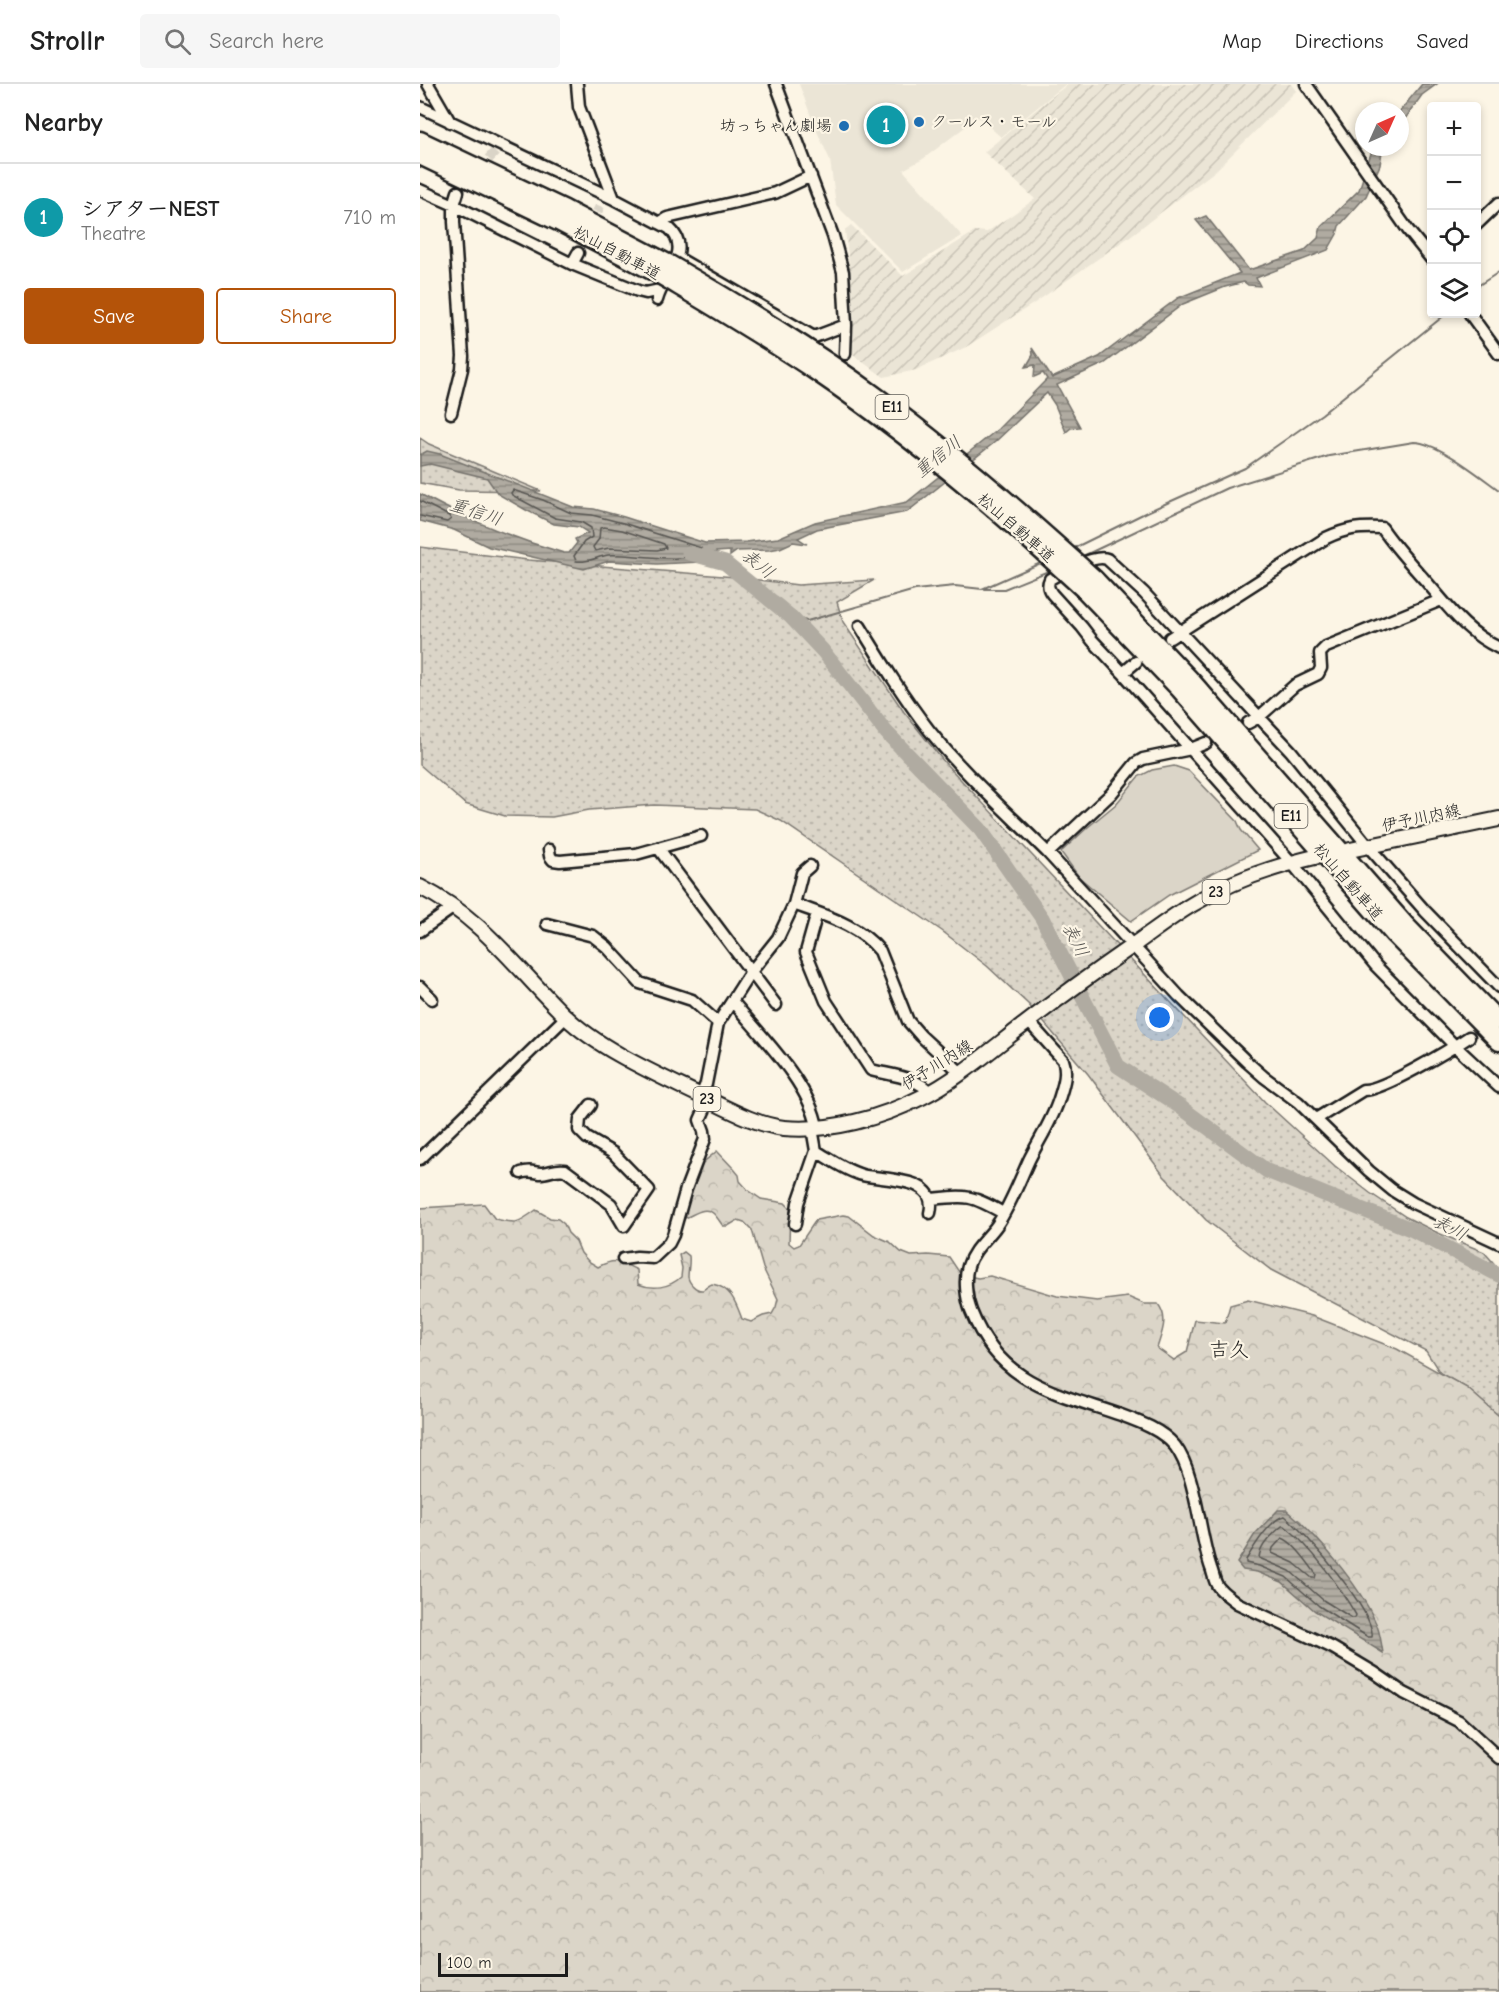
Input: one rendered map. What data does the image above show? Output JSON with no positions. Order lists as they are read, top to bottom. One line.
{"streets":{"highway":["松山自動車道","E11"],"main road":["伊予川内線","23"]},"districts":["吉久"],"water":["重信川","表川"],"places":["クールス・モール","坊っちゃん劇場"],"scale_bar":"100 m","north":"top right","page":{"header":"Strollr","search":"Search here","nav":["Map","Directions","Saved"],"heading":"Nearby","map_buttons":["+","−"],"pins":"1","list":[{"mark":"1","name":"シアターNEST","note":"Theatre","value":"710 m"}],"buttons":["Save","Share"],"scale":"100 m"}}
